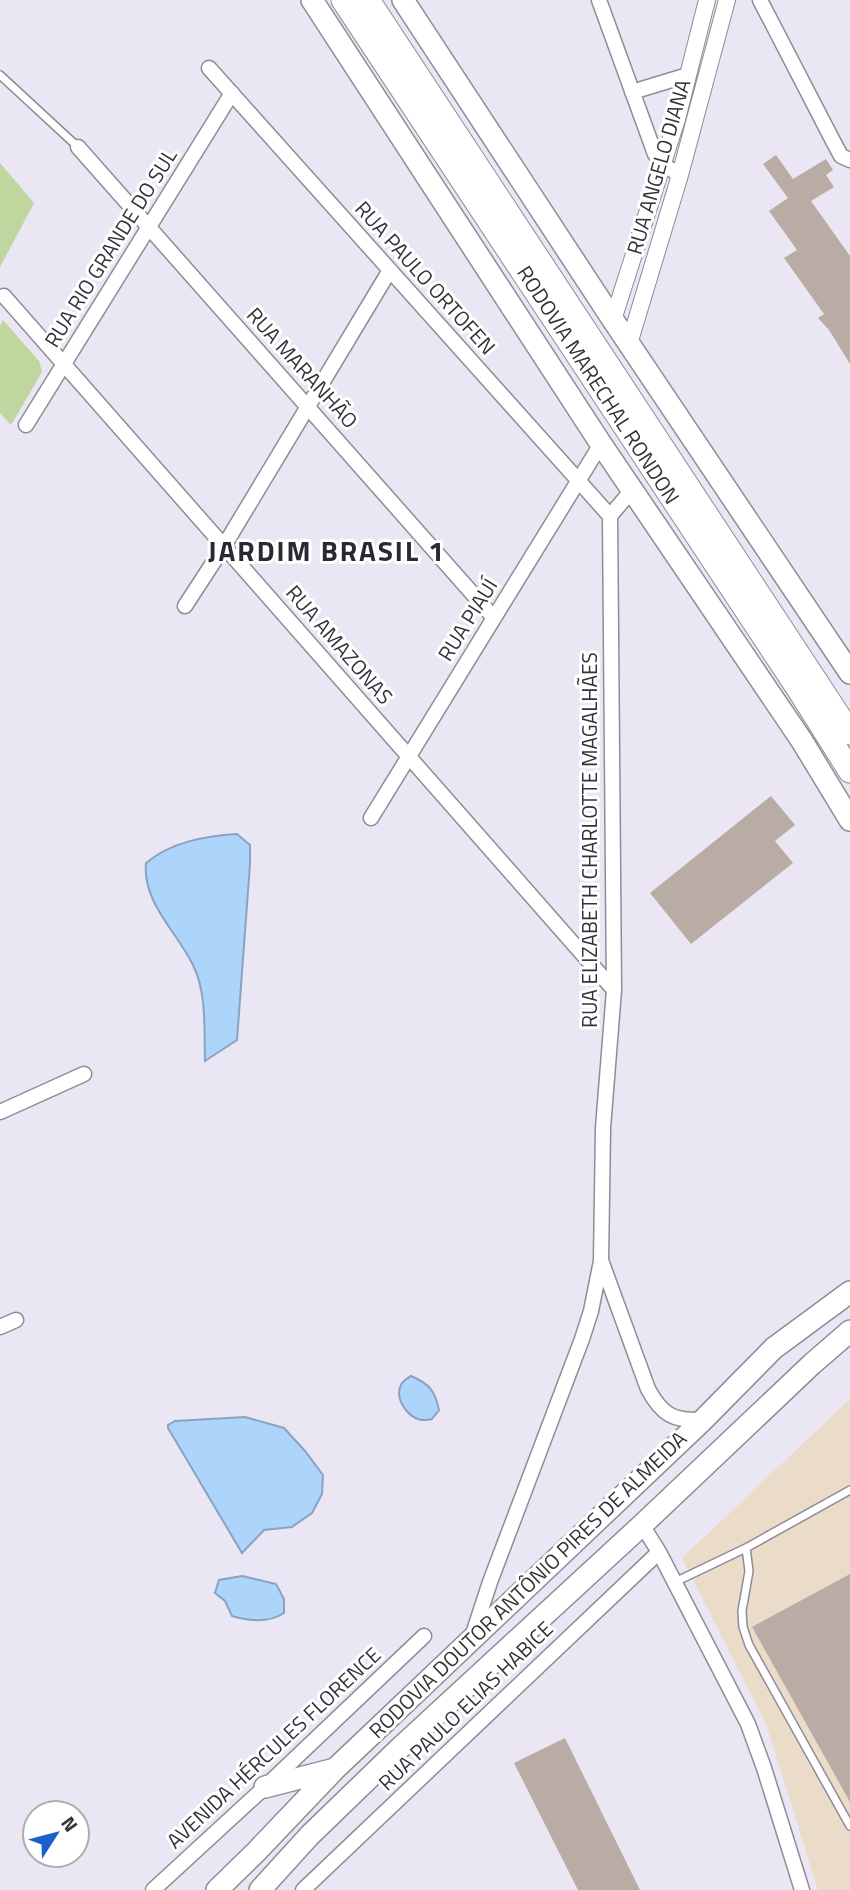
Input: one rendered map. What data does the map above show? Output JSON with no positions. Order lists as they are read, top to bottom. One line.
{"streets":{"highway":["RODOVIA MARECHAL RONDON"],"main road":["RODOVIA DOUTOR ANTÔNIO PIRES DE ALMEIDA"],"street":["RUA ANGELO DIANA","RUA RIO GRANDE DO SUL","RUA PAULO ORTOFEN","RUA MARANHÃO","RUA PIAUÍ","RUA AMAZONAS","RUA ELIZABETH CHARLOTTE MAGALHÃES","RUA PAULO ELIAS HABICE","AVENIDA HÉRCULES FLORENCE"]},"crossings":[["RUA RIO GRANDE DO SUL","RUA PAULO ORTOFEN"],["RUA RIO GRANDE DO SUL","RUA MARANHÃO"],["RUA RIO GRANDE DO SUL","RUA AMAZONAS"],["RUA PAULO ORTOFEN","RUA PIAUÍ"],["RUA PAULO ORTOFEN","RUA ELIZABETH CHARLOTTE MAGALHÃES"],["RUA MARANHÃO","RUA PIAUÍ"],["RUA PIAUÍ","RUA AMAZONAS"],["RUA AMAZONAS","RUA ELIZABETH CHARLOTTE MAGALHÃES"],["RUA ELIZABETH CHARLOTTE MAGALHÃES","RODOVIA DOUTOR ANTÔNIO PIRES DE ALMEIDA"]],"districts":["JARDIM BRASIL 1"],"north":"top right"}
